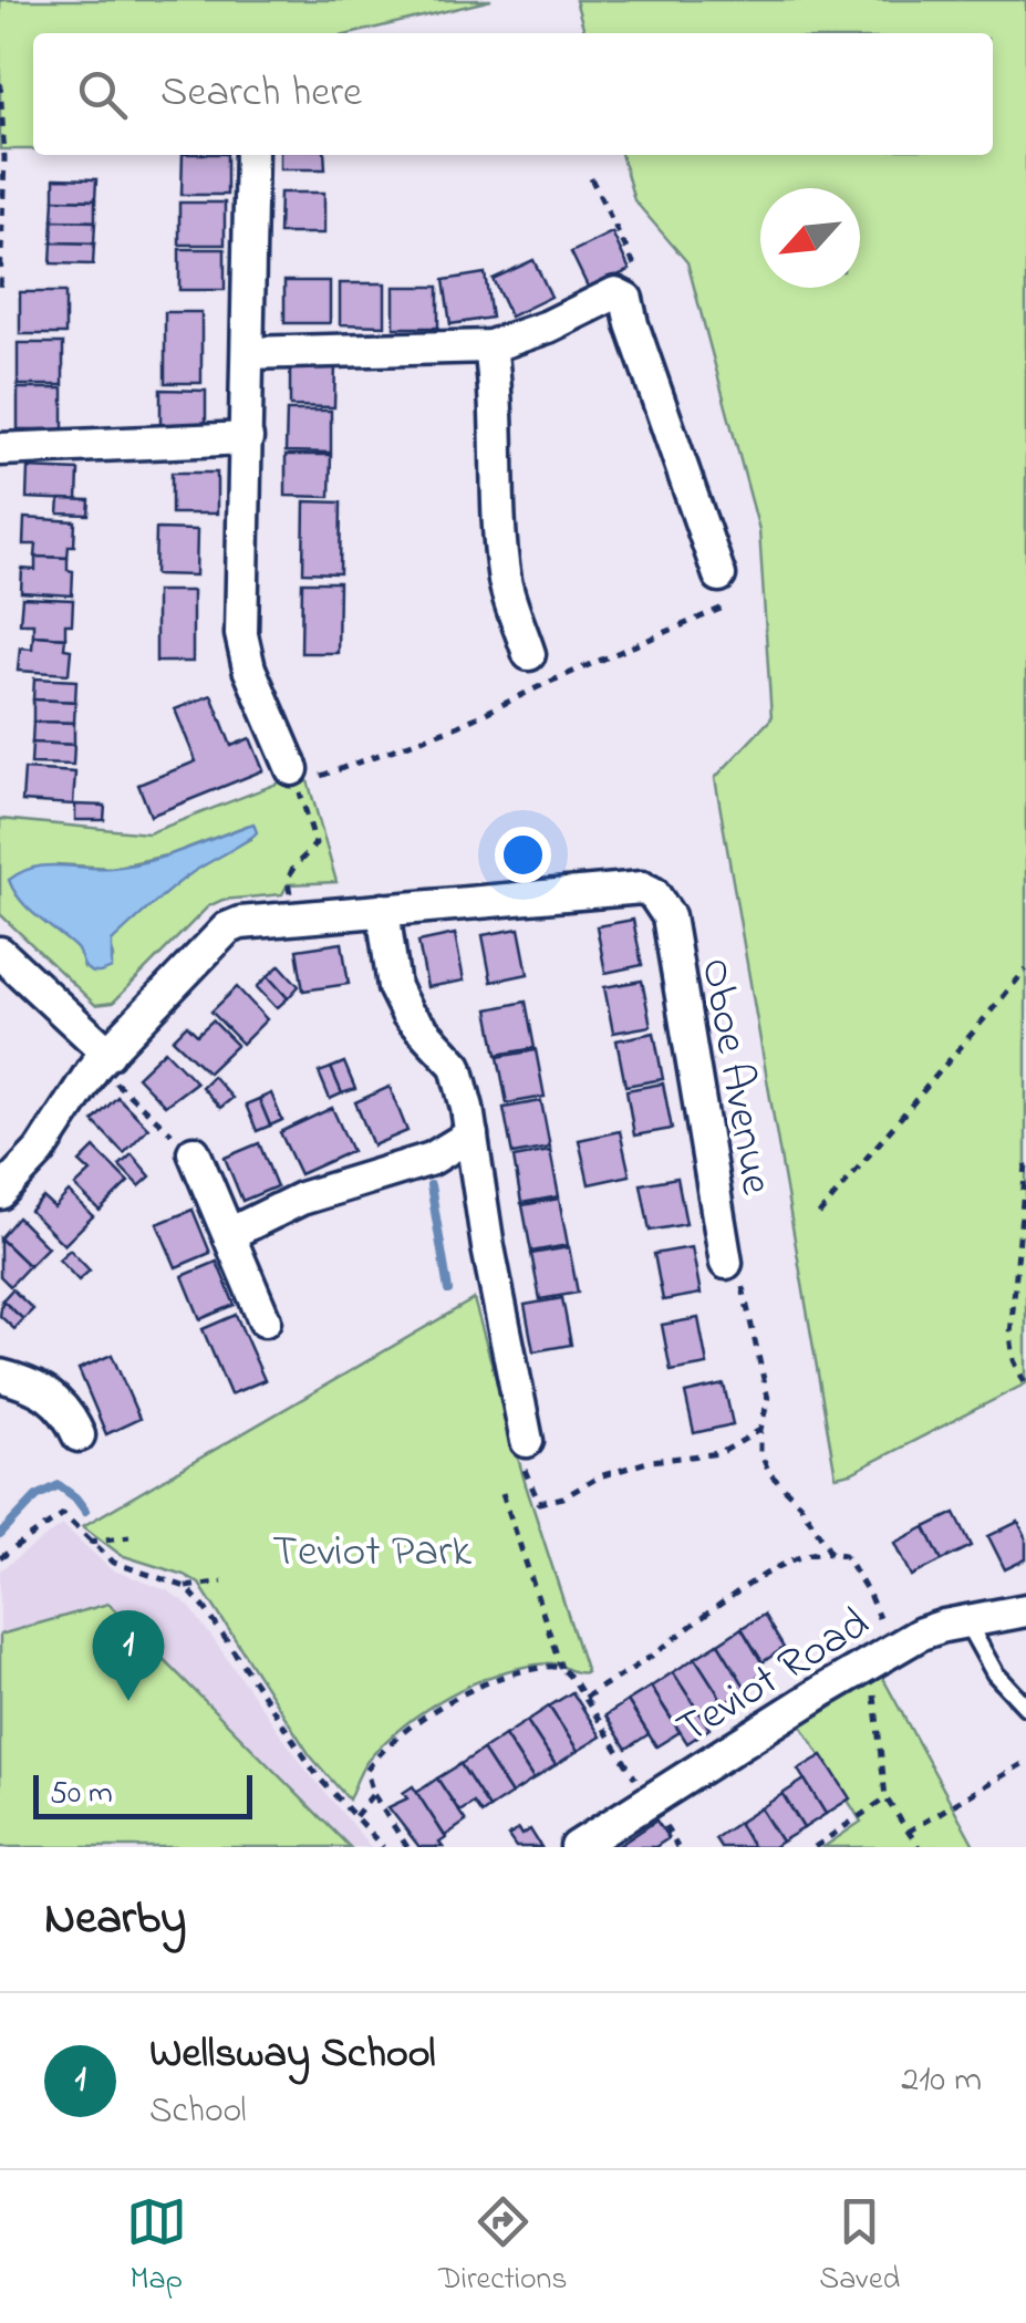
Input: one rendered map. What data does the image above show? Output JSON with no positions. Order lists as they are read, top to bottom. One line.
{"streets":{"street":["Oboe Avenue","Teviot Road"]},"parks":["Teviot Park"],"scale_bar":"50 m","north":"bottom left","page":{"search":"Search here","pins":"1","scale":"50 m","heading":"Nearby","list":[{"mark":"1","name":"Wellsway School","note":"School","value":"210 m"}],"nav":["Map","Directions","Saved"]}}
